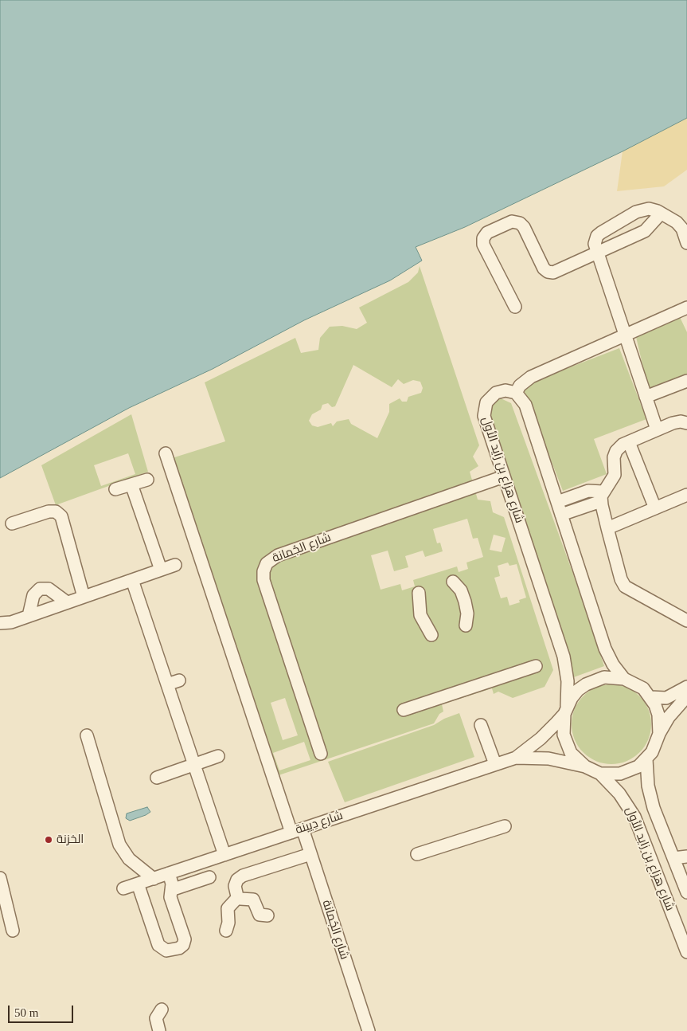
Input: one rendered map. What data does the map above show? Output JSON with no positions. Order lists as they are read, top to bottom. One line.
{"streets":{"street":["شارع هزاع بن زايد الأول","شارع الجُمانة","شارع دِيينة"]},"crossings":[["شارع هزاع بن زايد الأول","شارع الجُمانة"],["شارع هزاع بن زايد الأول","شارع دِيينة"],["شارع الجُمانة","شارع دِيينة"]],"places":["الخزنة"],"scale_bar":"50 m"}
